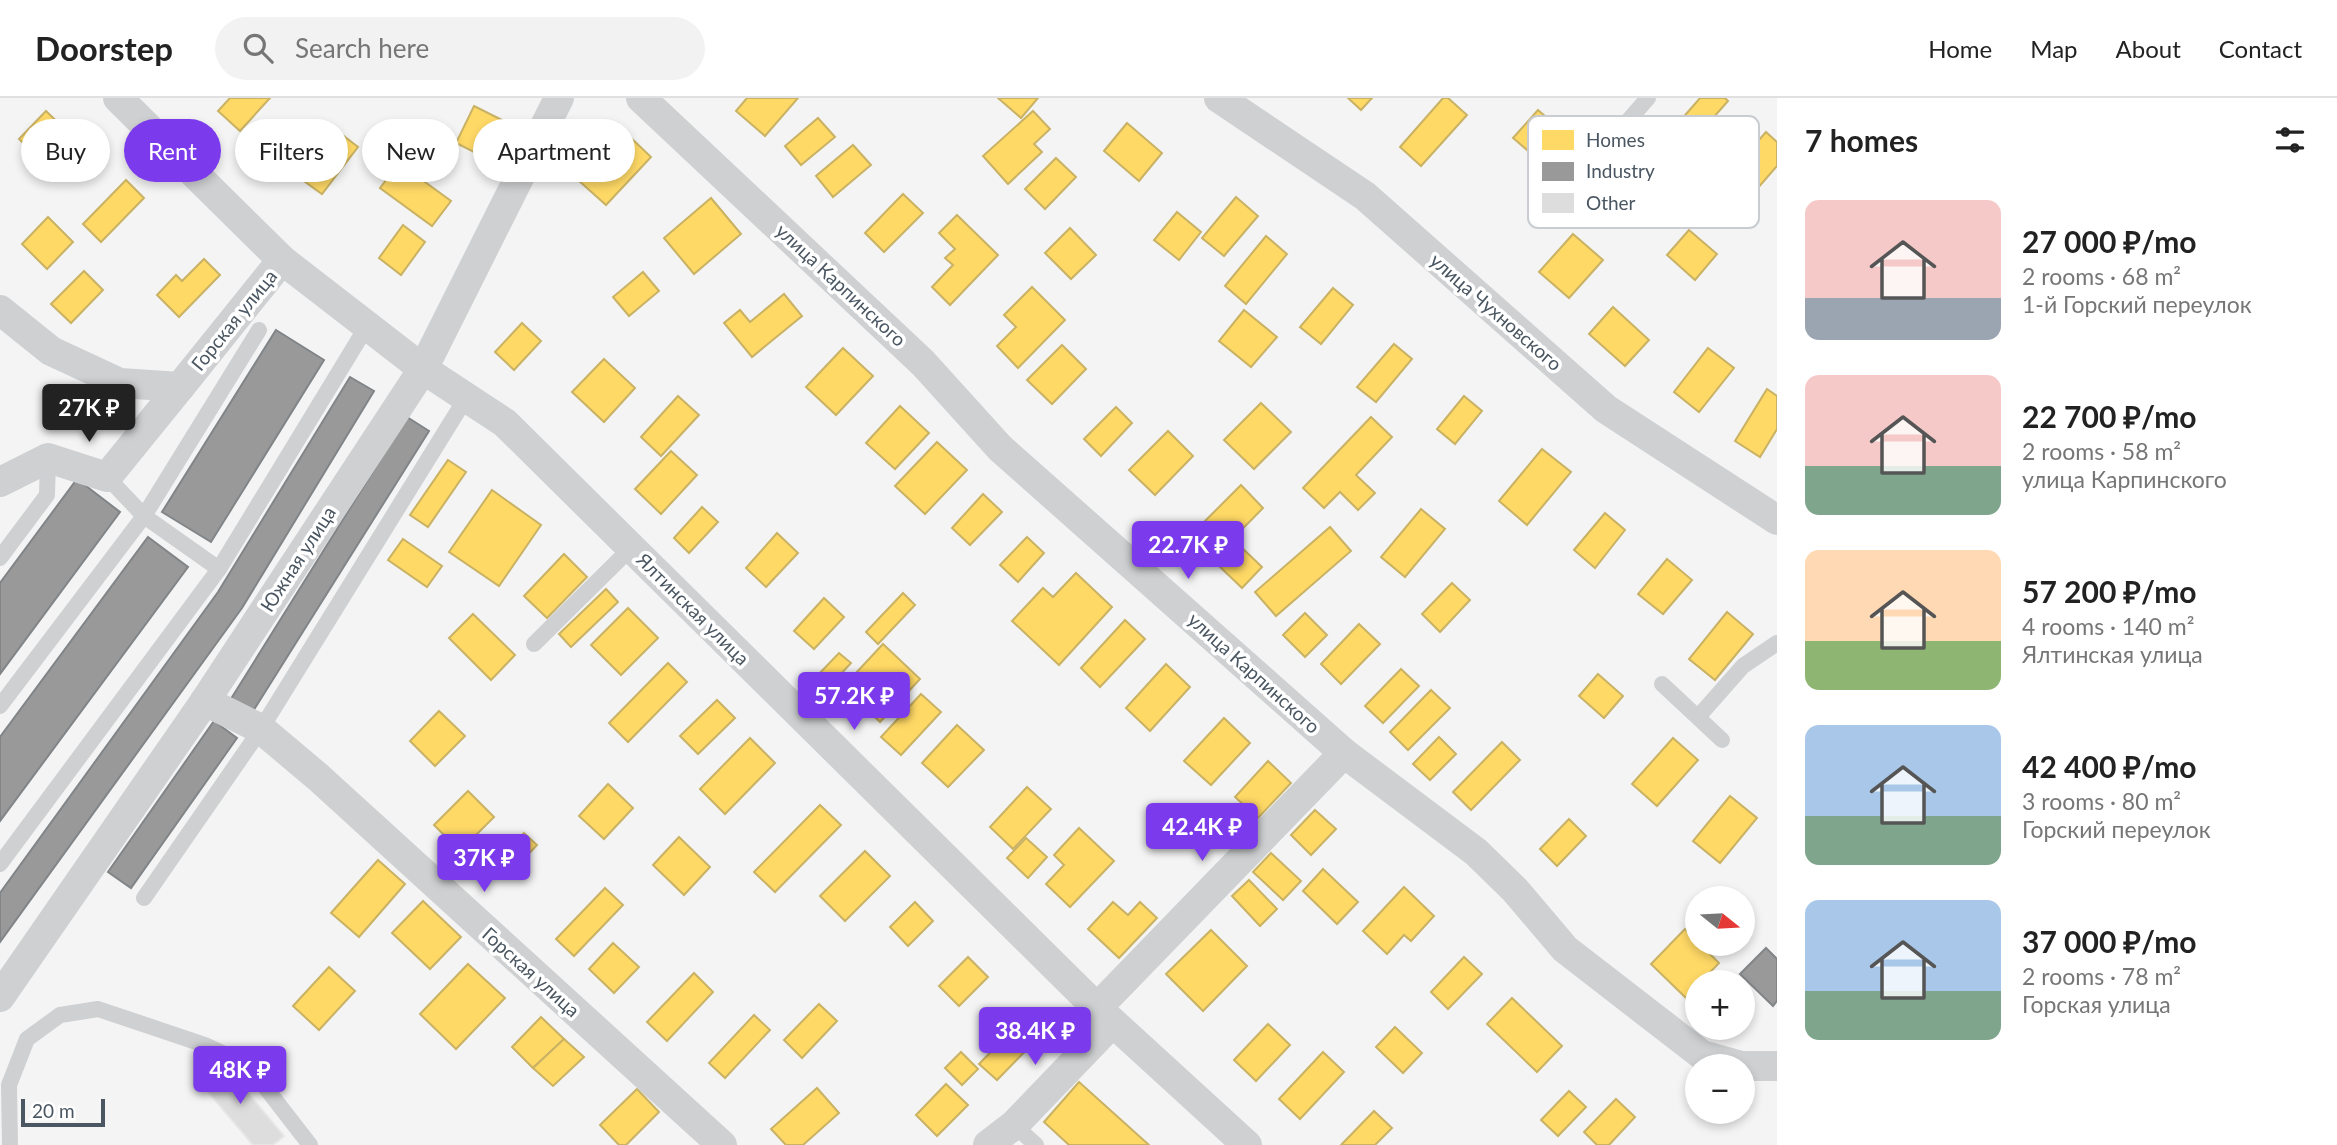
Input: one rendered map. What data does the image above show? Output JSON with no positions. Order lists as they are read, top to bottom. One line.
{"streets":{"street":["улица Карпинского","улица Чухновского","Горская улица","Южная улица","Ялтинская улица"]},"crossings":[["Горская улица","Южная улица"],["Горская улица","Ялтинская улица"],["Южная улица","Ялтинская улица"]],"legend":["Homes","Industry","Other"],"scale_bar":"20 m","north":"right","page":{"header":"Doorstep","search":"Search here","nav":["Home","Map","About","Contact"],"heading":"7 homes","chip":["Buy","Rent","Filters","New","Apartment"],"list":[{"name":"27 000 ₽/mo","note":"2 rooms · 68 m² · 1-й Горский переулок"},{"name":"22 700 ₽/mo","note":"2 rooms · 58 m² · улица Карпинского"},{"name":"57 200 ₽/mo","note":"4 rooms · 140 m² · Ялтинская улица"},{"name":"42 400 ₽/mo","note":"3 rooms · 80 m² · Горский переулок"},{"name":"37 000 ₽/mo","note":"2 rooms · 78 m² · Горская улица"}],"price":["27K ₽","22.7K ₽","57.2K ₽","42.4K ₽","37K ₽","38.4K ₽","48K ₽"],"map_buttons":["+","−"],"scale":"20 m"}}
